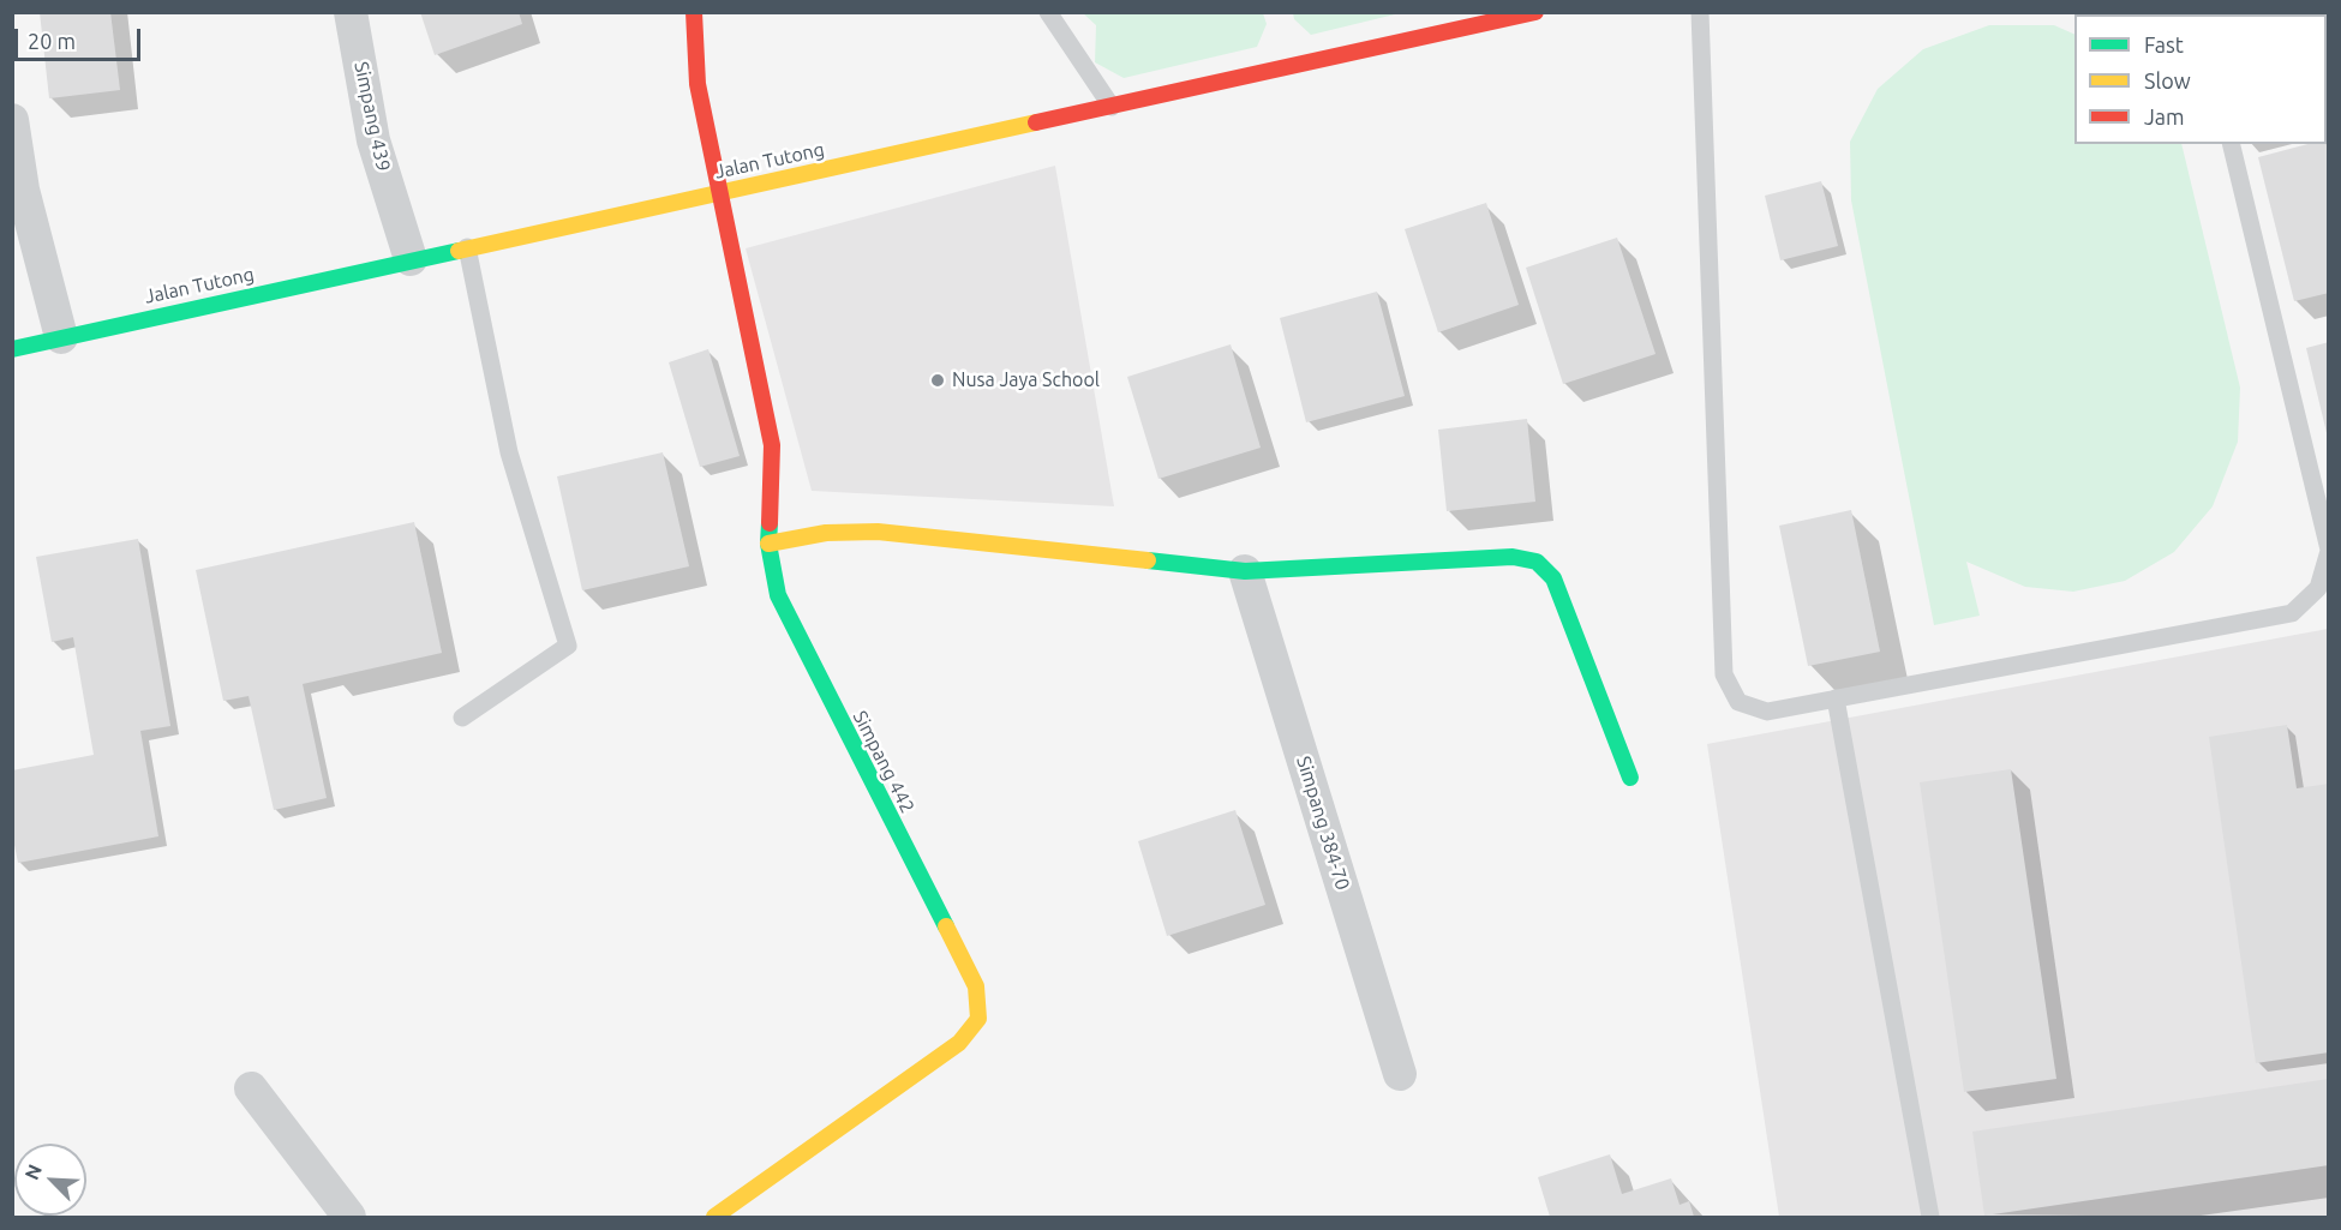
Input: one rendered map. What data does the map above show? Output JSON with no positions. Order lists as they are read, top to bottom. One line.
{"streets":{"street":["Simpang 439","Jalan Tutong","Simpang 442","Simpang 384-70"]},"crossings":[["Simpang 439","Jalan Tutong"],["Jalan Tutong","Simpang 442"]],"places":["Nusa Jaya School"],"legend":["Fast","Slow","Jam"],"scale_bar":"20 m","north":"top left"}
